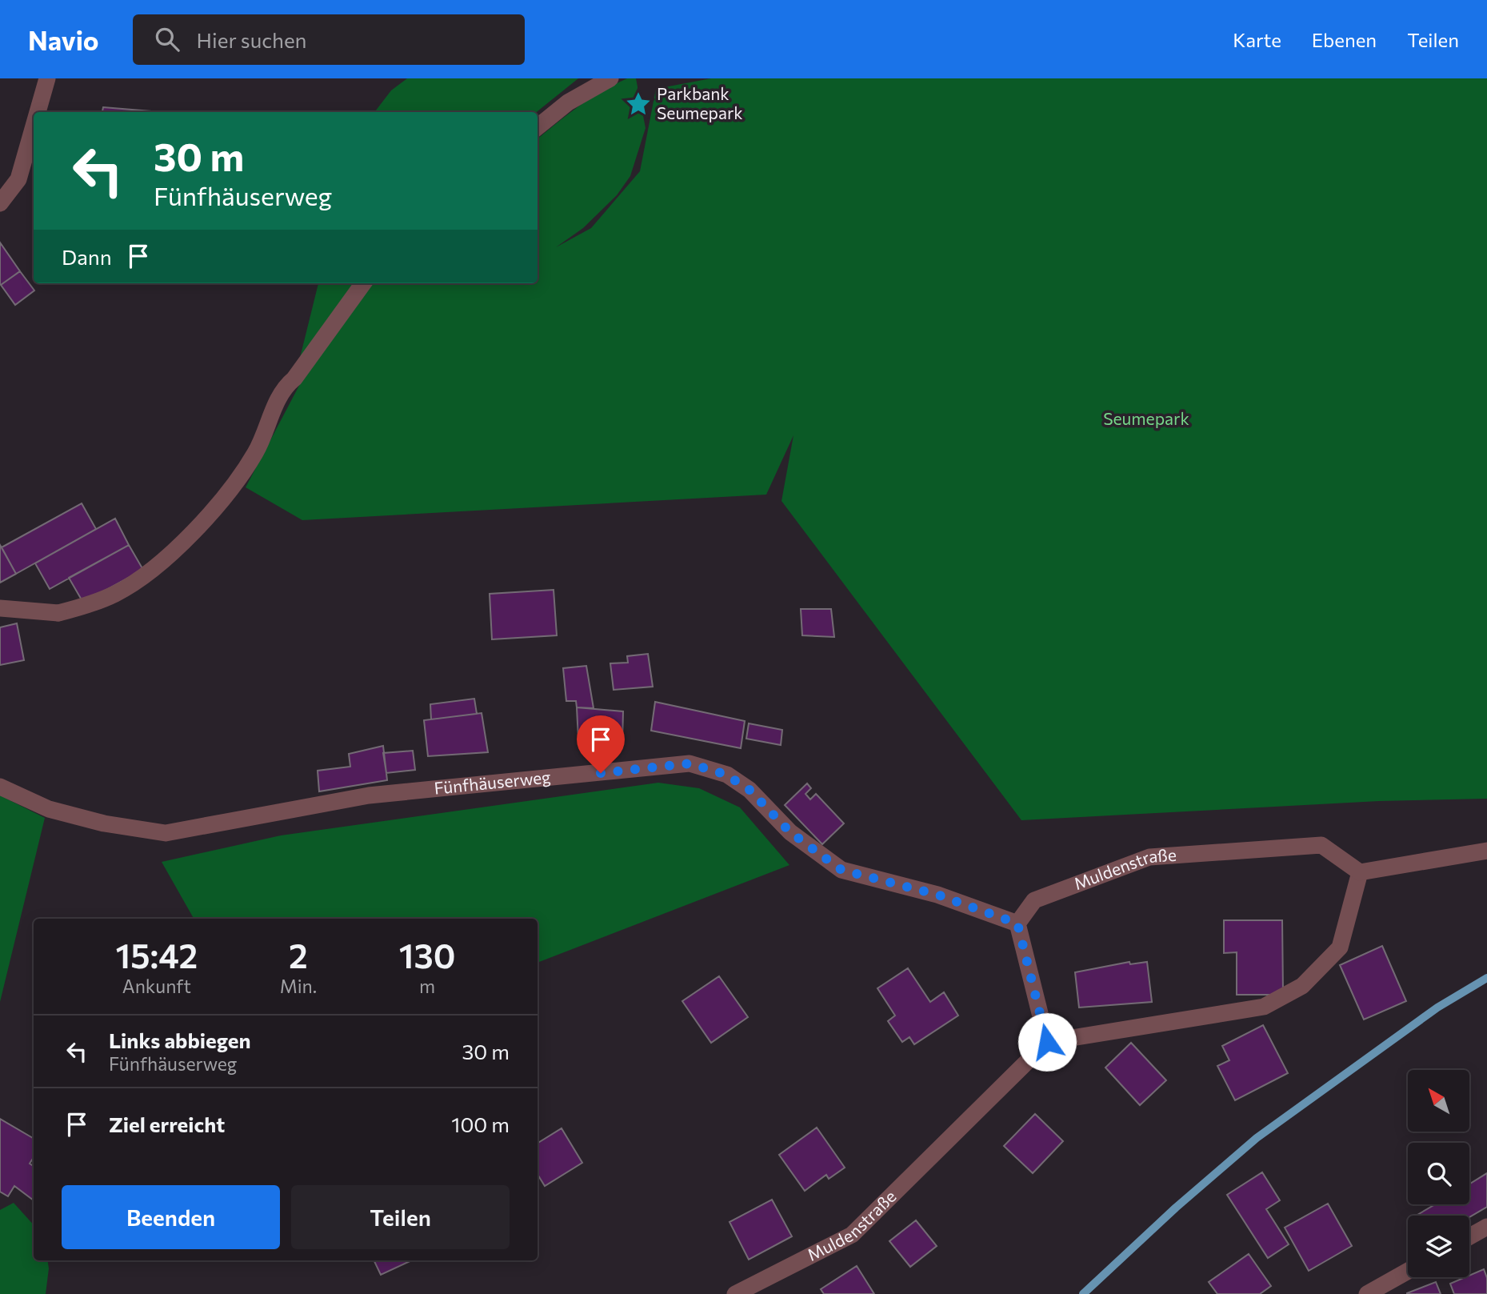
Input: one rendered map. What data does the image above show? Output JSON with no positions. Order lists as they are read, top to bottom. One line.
{"streets":{"street":["Fünfhäuserweg","Muldenstraße"]},"crossings":[["Fünfhäuserweg","Muldenstraße"]],"parks":["Seumepark"],"places":{"place":["Parkbank Seumepark"]},"north":"top left","page":{"header":"Navio","search":"Hier suchen","nav":["Karte","Ebenen","Teilen"],"turn":["30 m","Fünfhäuserweg"],"then":"Dann","eta":["15:42","Ankunft","2","Min.","130","m"],"list":[{"name":"Links abbiegen","note":"Fünfhäuserweg","value":"30 m"},{"name":"Ziel erreicht","value":"100 m"}],"buttons":["Beenden","Teilen"]}}
